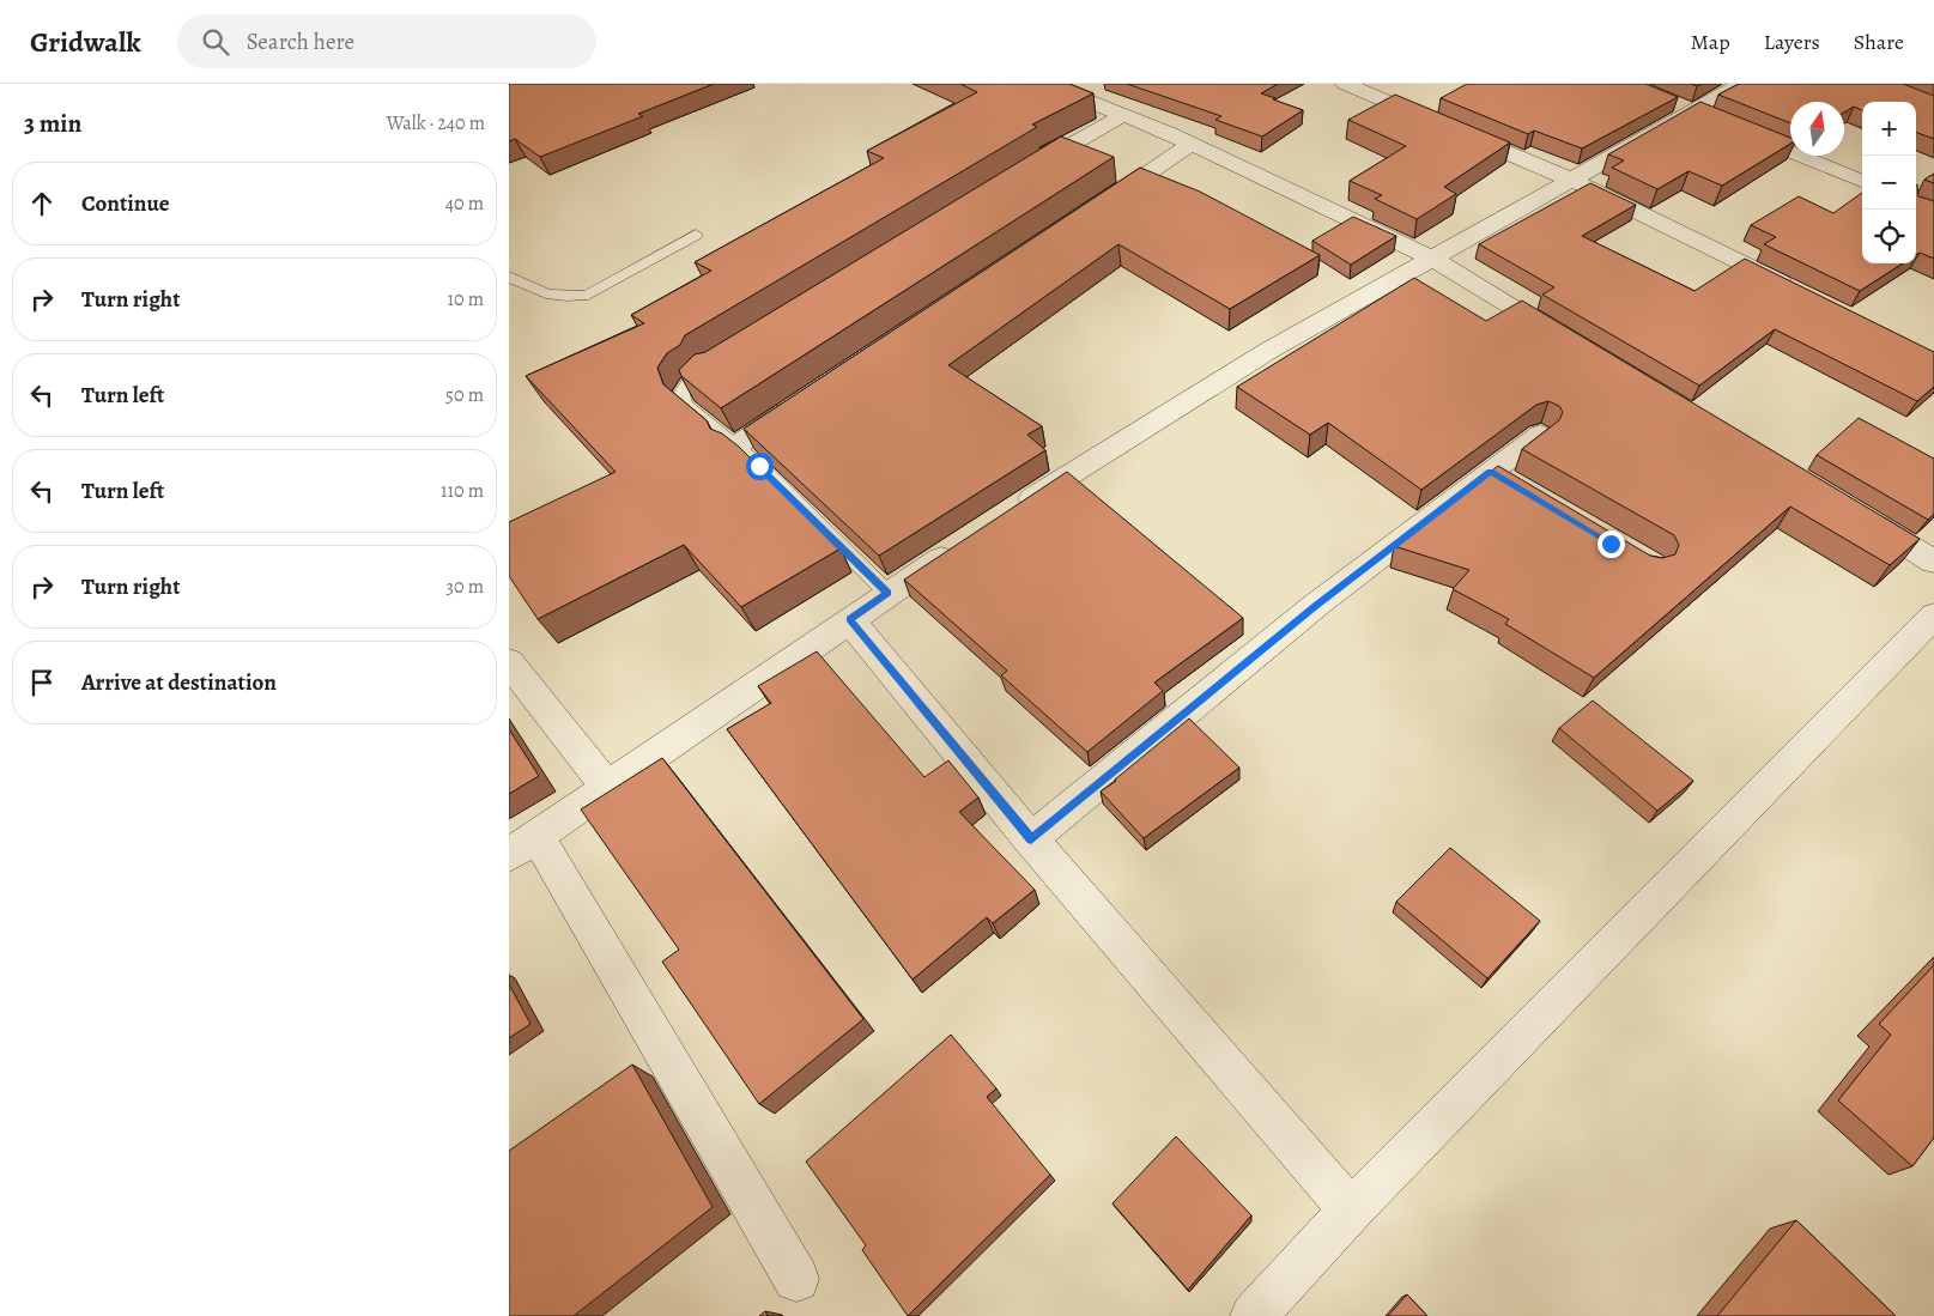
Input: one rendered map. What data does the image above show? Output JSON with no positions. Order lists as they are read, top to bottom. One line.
{"north":"top","page":{"header":"Gridwalk","search":"Search here","nav":["Map","Layers","Share"],"heading":["3 min","Walk · 240 m"],"map_buttons":["+","−"],"list":[["Continue","40 m"],["Turn right","10 m"],["Turn left","50 m"],["Turn left","110 m"],["Turn right","30 m"],"Arrive at destination"]}}
